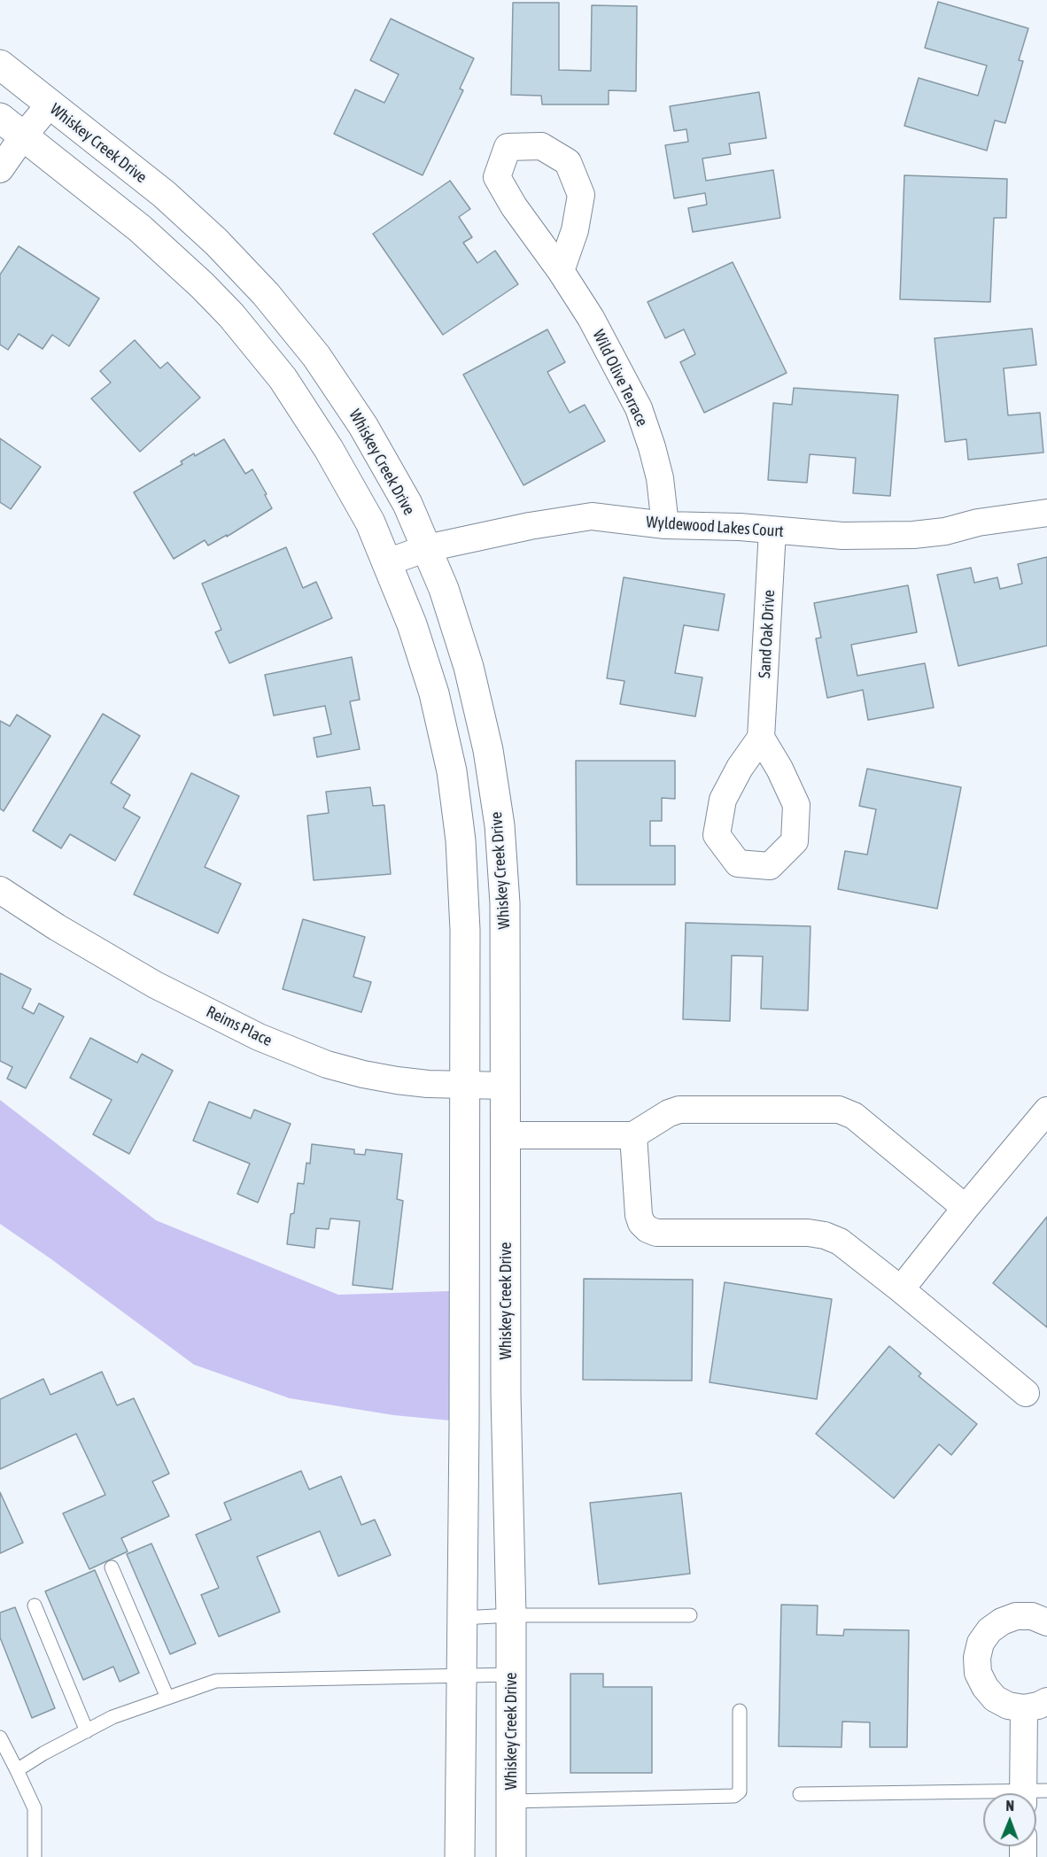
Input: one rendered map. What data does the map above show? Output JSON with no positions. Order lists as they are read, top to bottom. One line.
{"streets":{"street":["Whiskey Creek Drive","Wild Olive Terrace","Wyldewood Lakes Court","Sand Oak Drive","Reims Place"]},"crossings":[["Whiskey Creek Drive","Wyldewood Lakes Court"],["Whiskey Creek Drive","Reims Place"],["Wild Olive Terrace","Wyldewood Lakes Court"],["Wyldewood Lakes Court","Sand Oak Drive"]],"north":"top"}
